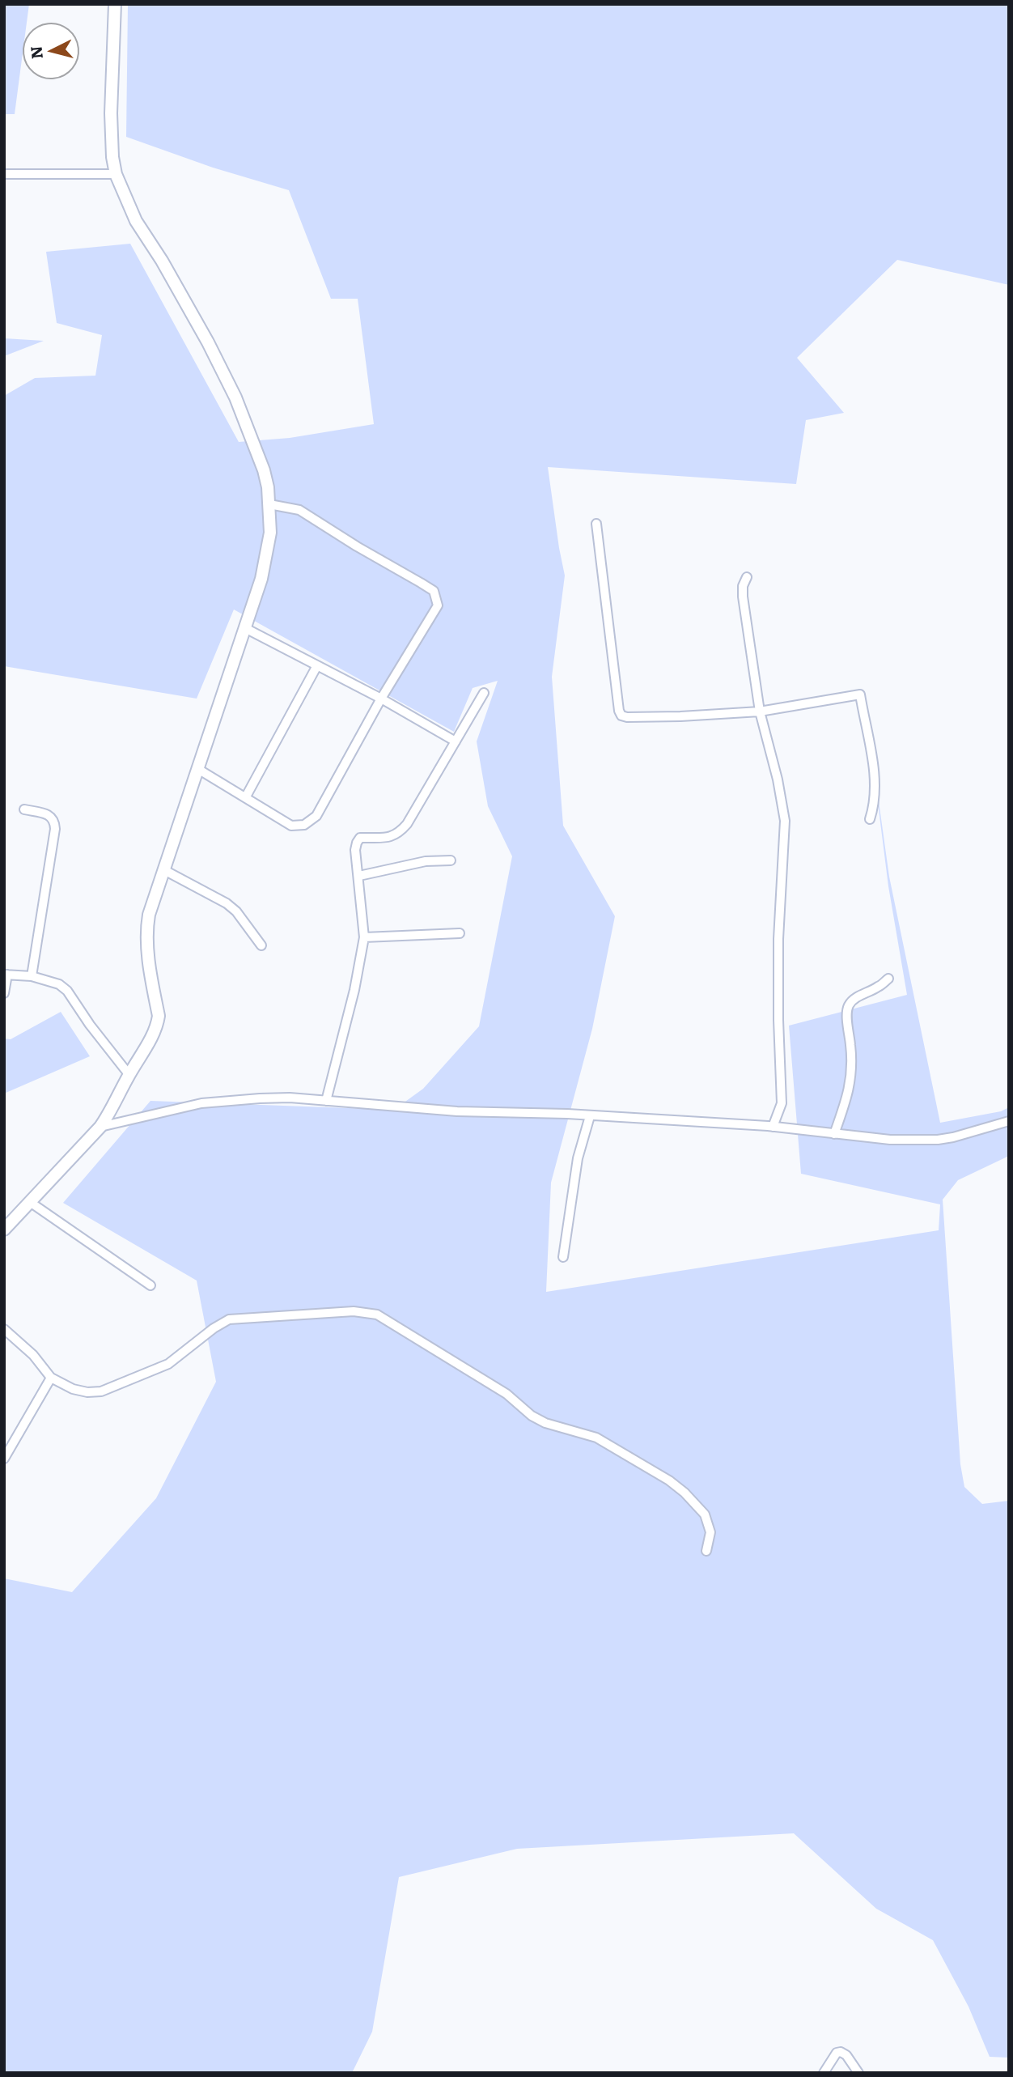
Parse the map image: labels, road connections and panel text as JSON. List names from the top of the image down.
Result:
{
  "north": "left"
}
